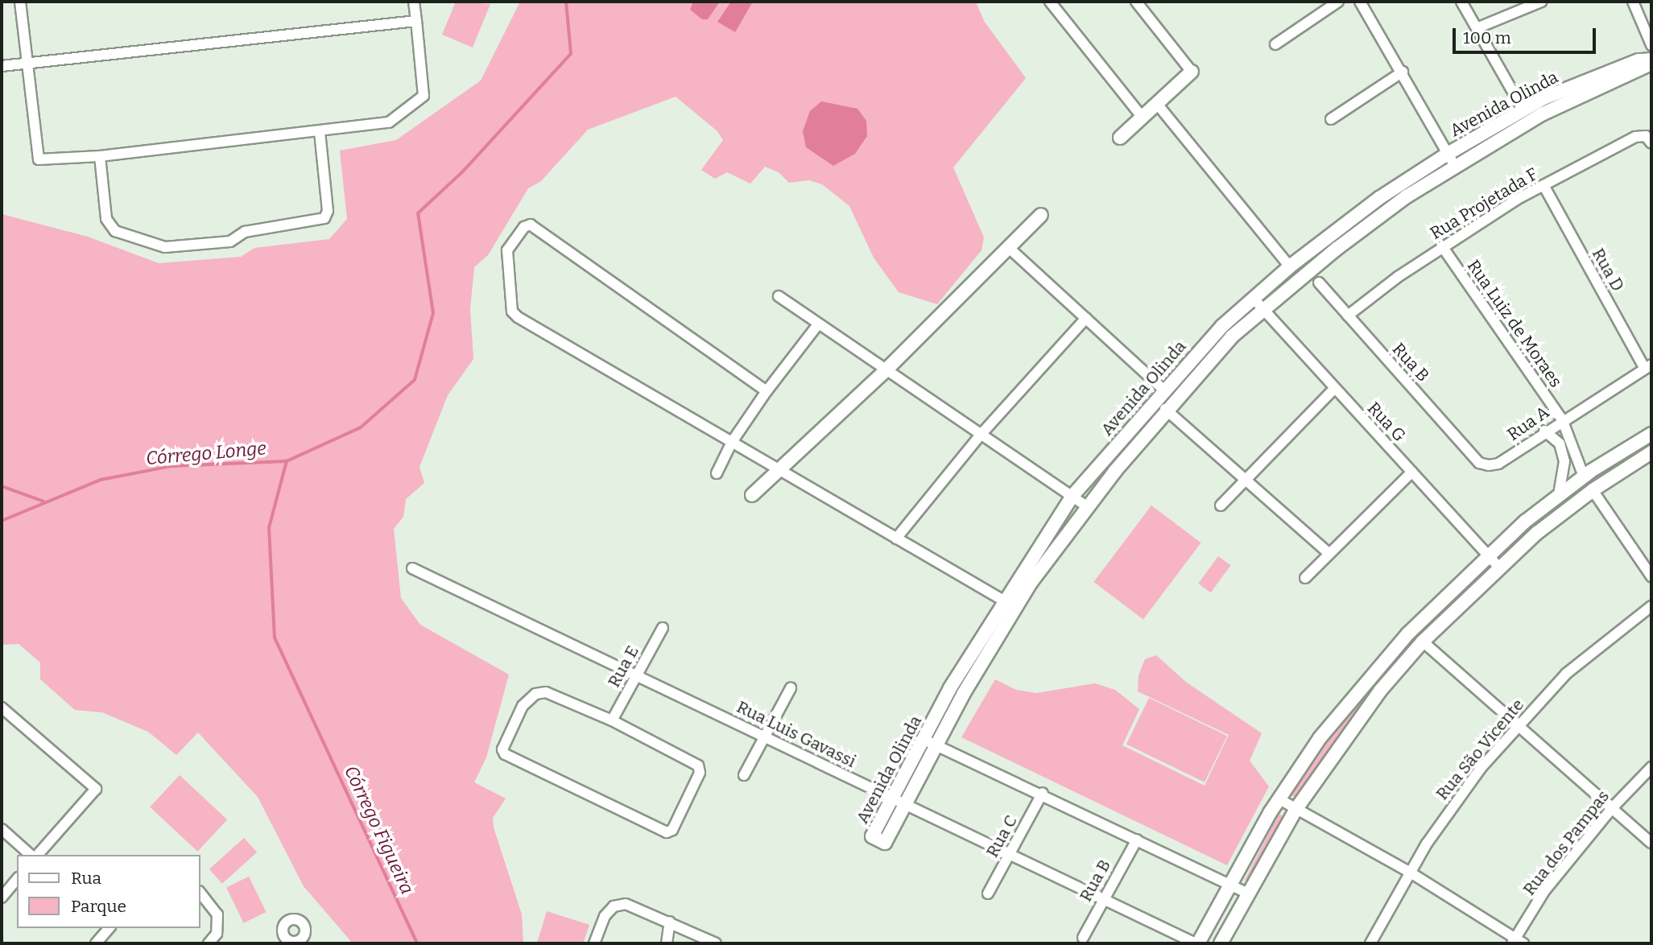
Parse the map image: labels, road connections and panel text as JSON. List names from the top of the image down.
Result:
{
  "streets": {
    "street": [
      "Avenida Olinda",
      "Rua Projetada F",
      "Rua D",
      "Rua Luiz de Moraes",
      "Rua B",
      "Rua G",
      "Rua A",
      "Rua E",
      "Rua Luis Gavassi",
      "Rua São Vicente",
      "Rua C",
      "Rua dos Pampas"
    ]
  },
  "crossings": [
    ["Avenida Olinda", "Rua G"],
    ["Avenida Olinda", "Rua Luis Gavassi"],
    ["Rua Projetada F", "Rua D"],
    ["Rua Projetada F", "Rua Luiz de Moraes"],
    ["Rua Projetada F", "Rua B"],
    ["Rua D", "Rua A"],
    ["Rua Luiz de Moraes", "Rua A"],
    ["Rua B", "Rua A"],
    ["Rua B", "Rua Luis Gavassi"],
    ["Rua E", "Rua Luis Gavassi"],
    ["Rua Luis Gavassi", "Rua C"]
  ],
  "water": ["Córrego Longe", "Córrego Figueira"],
  "legend": ["Rua", "Parque"],
  "scale_bar": "100 m"
}
